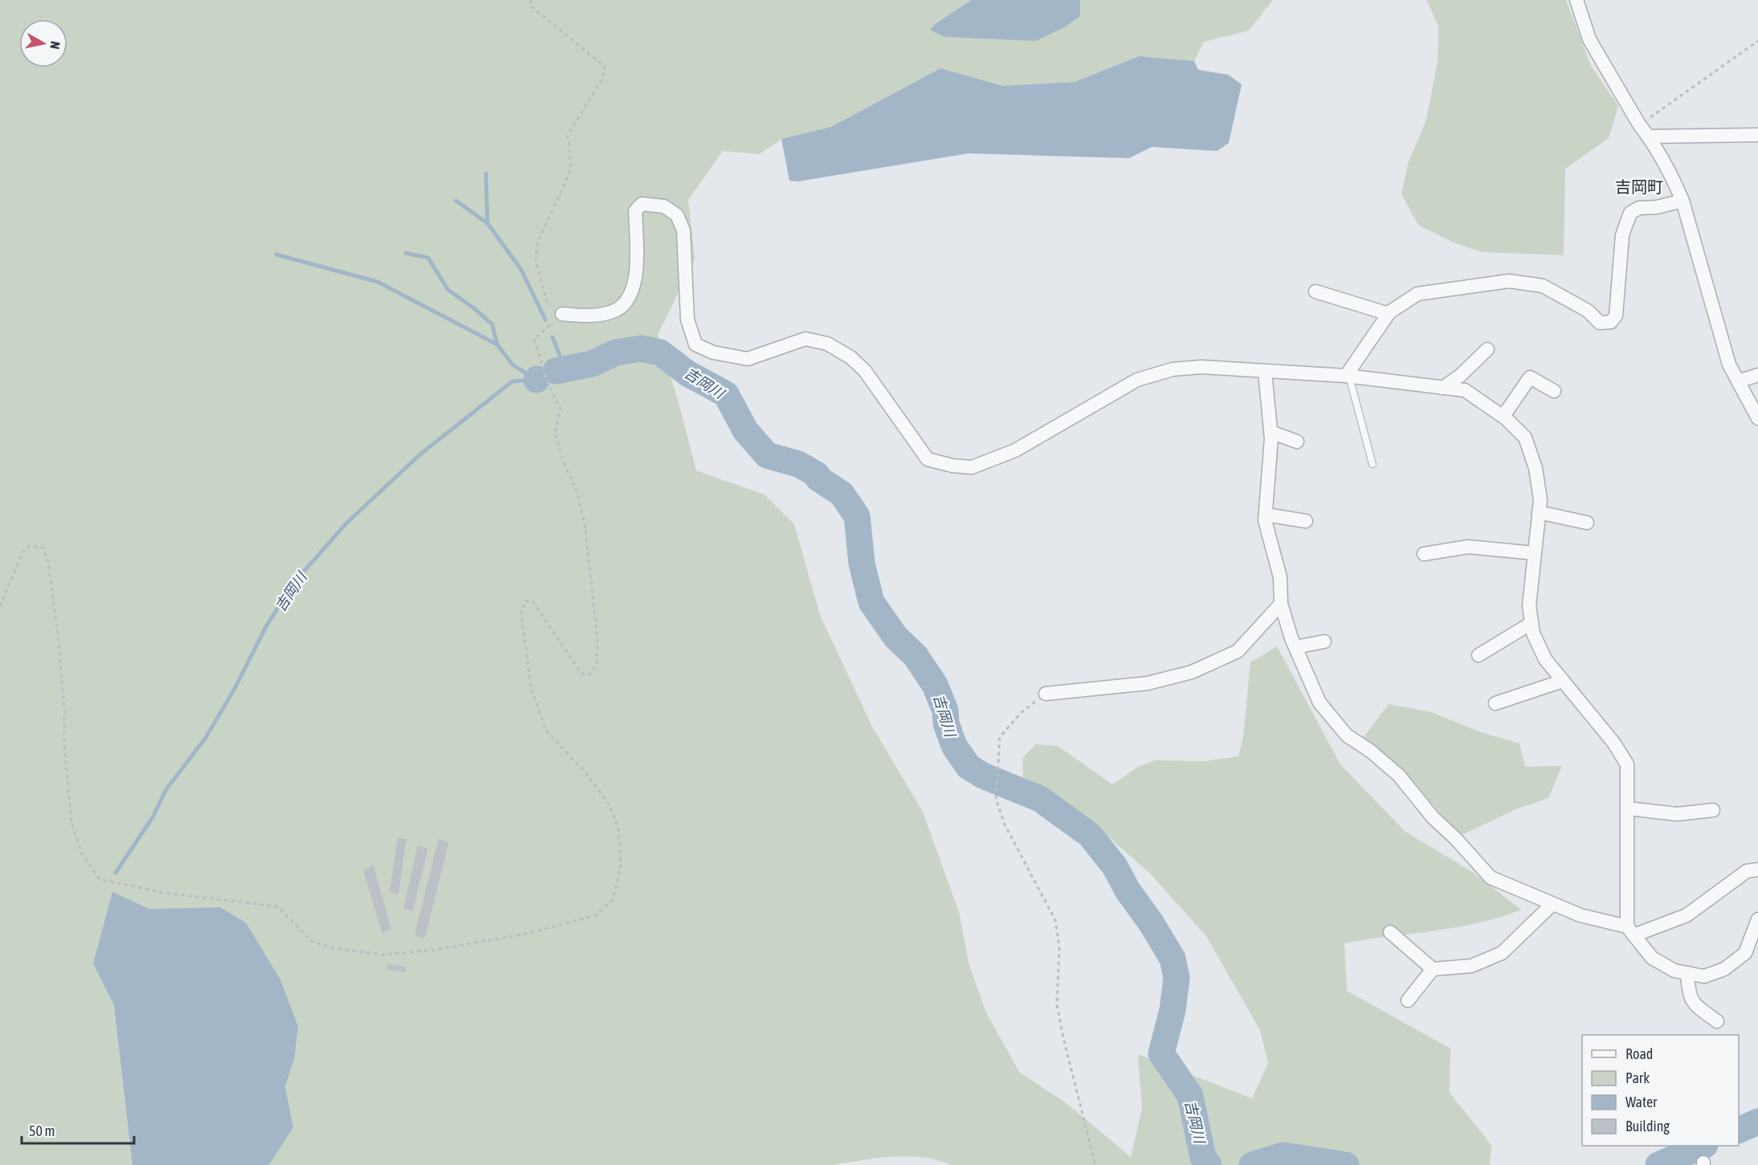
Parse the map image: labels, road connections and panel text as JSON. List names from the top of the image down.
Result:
{
  "districts": ["吉岡町"],
  "water": ["吉岡川"],
  "legend": [
    "Road",
    "Park",
    "Water",
    "Building"
  ],
  "scale_bar": "50 m",
  "north": "right"
}
